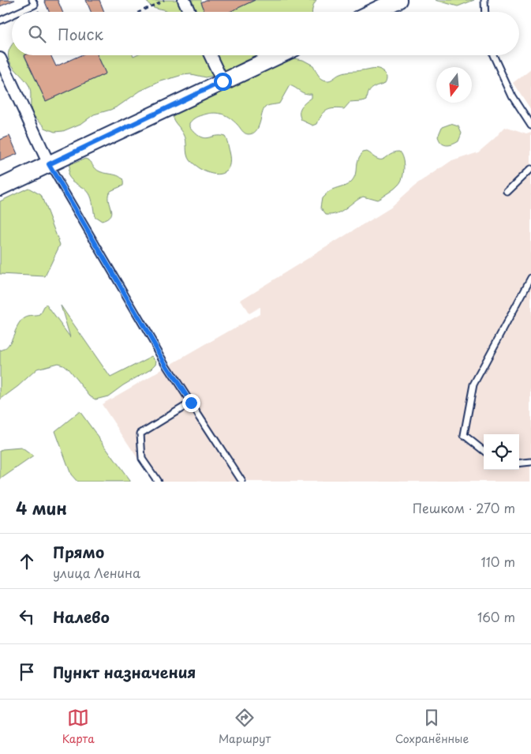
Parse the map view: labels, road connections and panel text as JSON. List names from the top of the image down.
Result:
{
  "north": "bottom",
  "page": {
    "search": "Поиск",
    "heading": ["4 мин", "Пешком · 270 m"],
    "list": [
      ["Прямо", "улица Ленина", "110 m"],
      ["Налево", "160 m"],
      "Пункт назначения"
    ],
    "nav": ["Карта", "Маршрут", "Сохранённые"]
  }
}
